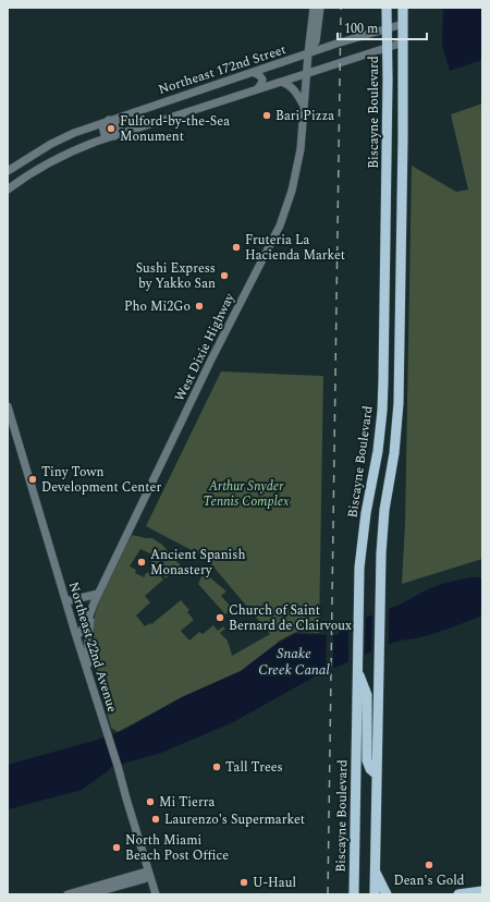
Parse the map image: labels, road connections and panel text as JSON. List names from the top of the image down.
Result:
{
  "streets": {
    "main road": ["Biscayne Boulevard"],
    "street": ["Northeast 172nd Street", "West Dixie Highway", "Northeast 22nd Avenue"]
  },
  "crossings": [
    ["Northeast 172nd Street", "Biscayne Boulevard"],
    ["Northeast 172nd Street", "West Dixie Highway"],
    ["West Dixie Highway", "Northeast 22nd Avenue"]
  ],
  "water": ["Snake Creek Canal"],
  "parks": ["Arthur Snyder Tennis Complex"],
  "places": [
    "Bari Pizza",
    "Fulford-by-the-Sea Monument",
    "Fruteria La Hacienda Market",
    "Sushi Express by Yakko San",
    "Pho Mi2Go",
    "Tiny Town Development Center",
    "Ancient Spanish Monastery",
    "Church of Saint Bernard de Clairvoux",
    "Tall Trees",
    "Mi Tierra",
    "Laurenzo's Supermarket",
    "North Miami Beach Post Office",
    "Dean's Gold",
    "U-Haul"
  ],
  "scale_bar": "100 m"
}
